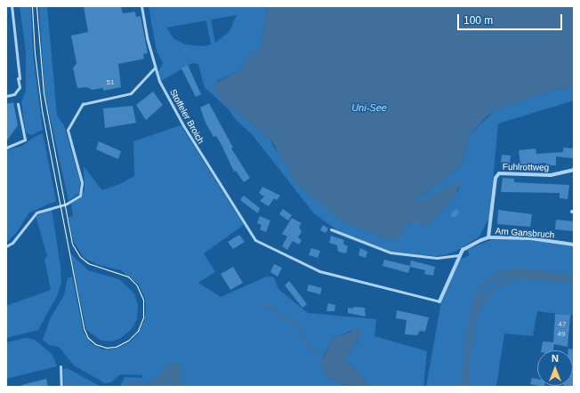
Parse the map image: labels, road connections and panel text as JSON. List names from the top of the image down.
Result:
{
  "streets": {
    "street": ["Fuhlrottweg", "Am Gansbruch"],
    "lane": ["Stoffeler Broich"]
  },
  "crossings": [
    ["Stoffeler Broich", "Am Gansbruch"],
    ["Fuhlrottweg", "Am Gansbruch"]
  ],
  "water": ["Uni-See"],
  "house_numbers": ["51", "47", "49"],
  "scale_bar": "100 m",
  "north": "top"
}
